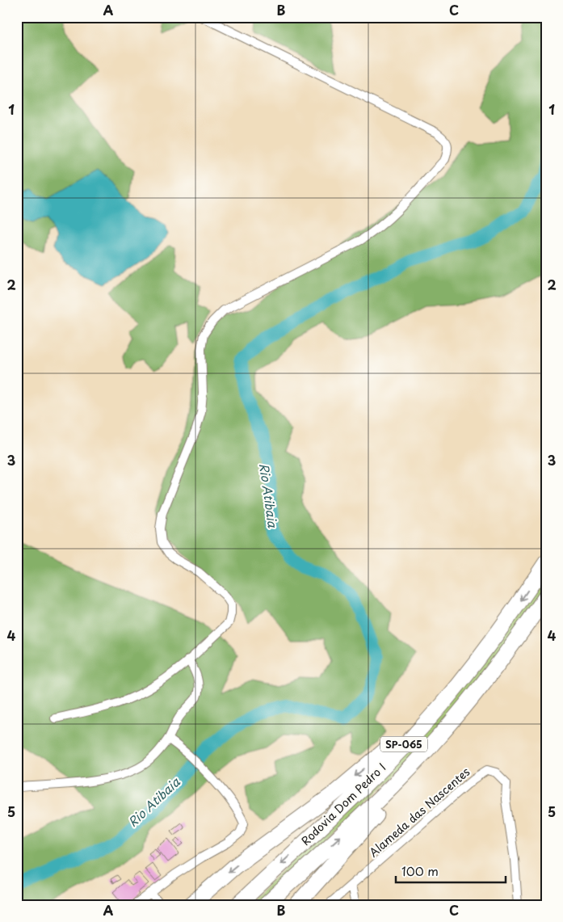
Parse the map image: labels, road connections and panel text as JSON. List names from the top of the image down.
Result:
{
  "streets": {
    "highway": ["SP-065", "Rodovia Dom Pedro I"],
    "street": ["Alameda das Nascentes"]
  },
  "water": ["Rio Atibaia"],
  "scale_bar": "100 m",
  "grid": {
    "columns": ["A", "B", "C"],
    "rows": [
      "1",
      "2",
      "3",
      "4",
      "5"
    ]
  }
}
